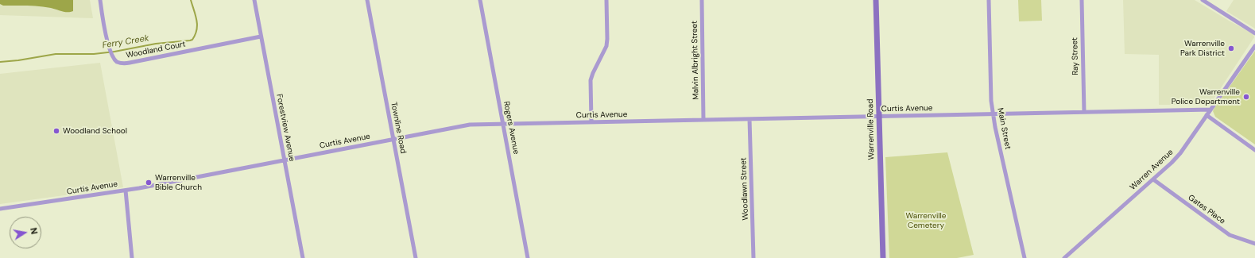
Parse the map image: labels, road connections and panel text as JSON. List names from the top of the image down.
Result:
{
  "streets": {
    "main road": ["Warrenville Road"],
    "street": [
      "Woodland Court",
      "Ray Street",
      "Malvin Albright Street",
      "Curtis Avenue",
      "Forestview Avenue",
      "Townline Road",
      "Rogers Avenue",
      "Main Street",
      "Warren Avenue",
      "Woodlawn Street",
      "Gates Place"
    ]
  },
  "crossings": [
    ["Woodland Court", "Forestview Avenue"],
    ["Ray Street", "Curtis Avenue"],
    ["Malvin Albright Street", "Curtis Avenue"],
    ["Curtis Avenue", "Forestview Avenue"],
    ["Curtis Avenue", "Townline Road"],
    ["Curtis Avenue", "Rogers Avenue"],
    ["Curtis Avenue", "Main Street"],
    ["Curtis Avenue", "Warrenville Road"],
    ["Curtis Avenue", "Warren Avenue"],
    ["Curtis Avenue", "Woodlawn Street"],
    ["Warren Avenue", "Gates Place"]
  ],
  "water": ["Ferry Creek"],
  "parks": ["Warrenville Cemetery"],
  "places": [
    "Warrenville Park District",
    "Warrenville Police Department",
    "Woodland School",
    "Warrenville Bible Church"
  ],
  "north": "right"
}
